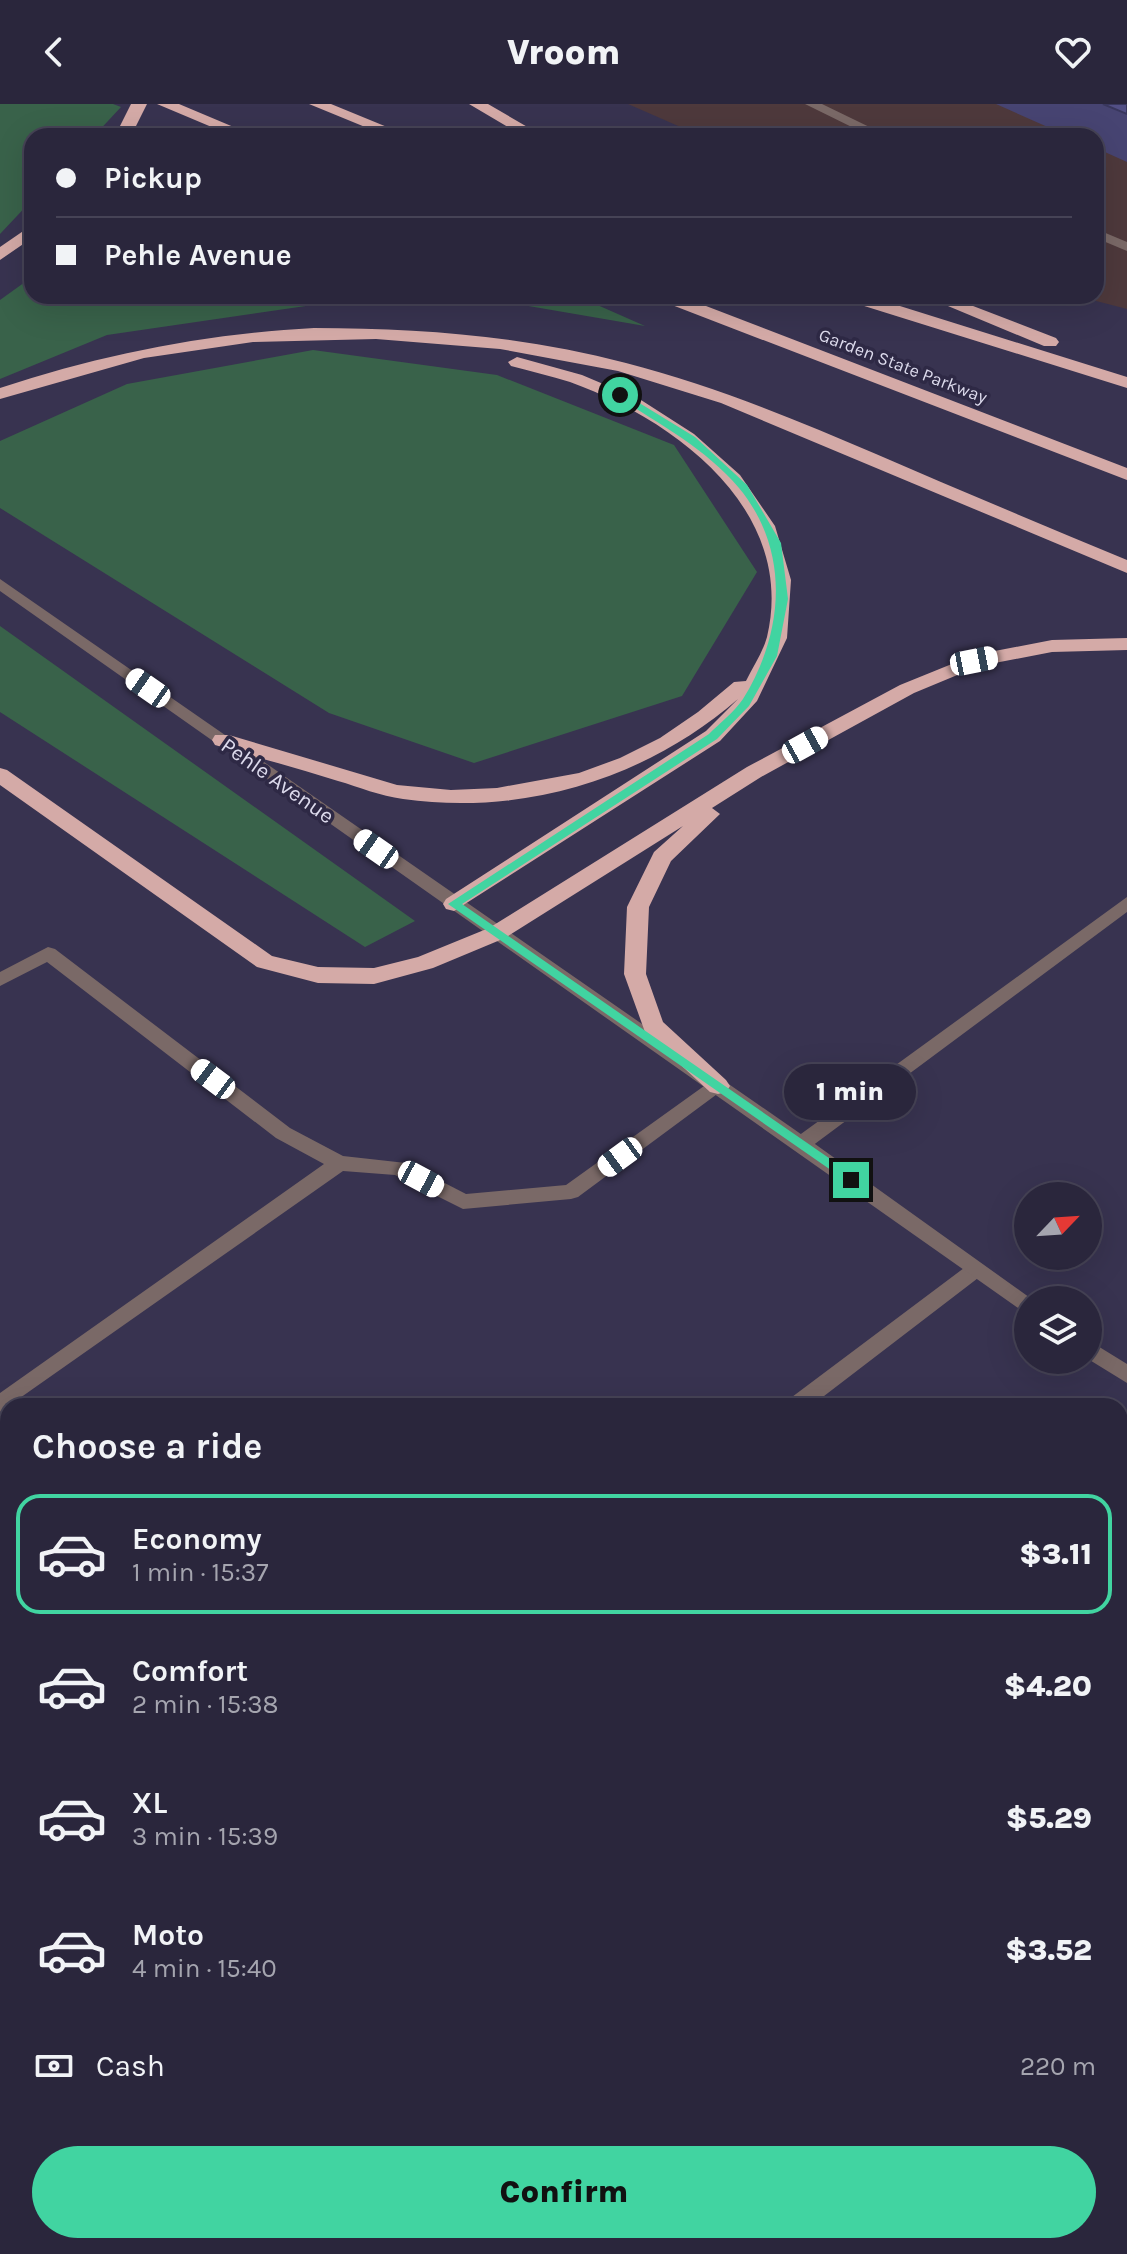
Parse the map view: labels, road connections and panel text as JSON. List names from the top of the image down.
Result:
{
  "streets": {
    "highway": ["Garden State Parkway"],
    "street": ["Pehle Avenue"]
  },
  "north": "top right",
  "page": {
    "header": "Vroom",
    "banner": ["Pickup", "Pehle Avenue"],
    "bubble": "1 min",
    "heading": "Choose a ride",
    "list": [
      {
        "name": "Economy",
        "note": "1 min · 15:37",
        "value": "$3.11"
      },
      {
        "name": "Comfort",
        "note": "2 min · 15:38",
        "value": "$4.20"
      },
      {
        "name": "XL",
        "note": "3 min · 15:39",
        "value": "$5.29"
      },
      {
        "name": "Moto",
        "note": "4 min · 15:40",
        "value": "$3.52"
      }
    ],
    "pay": ["Cash", "220 m"],
    "buttons": "Confirm"
  }
}
